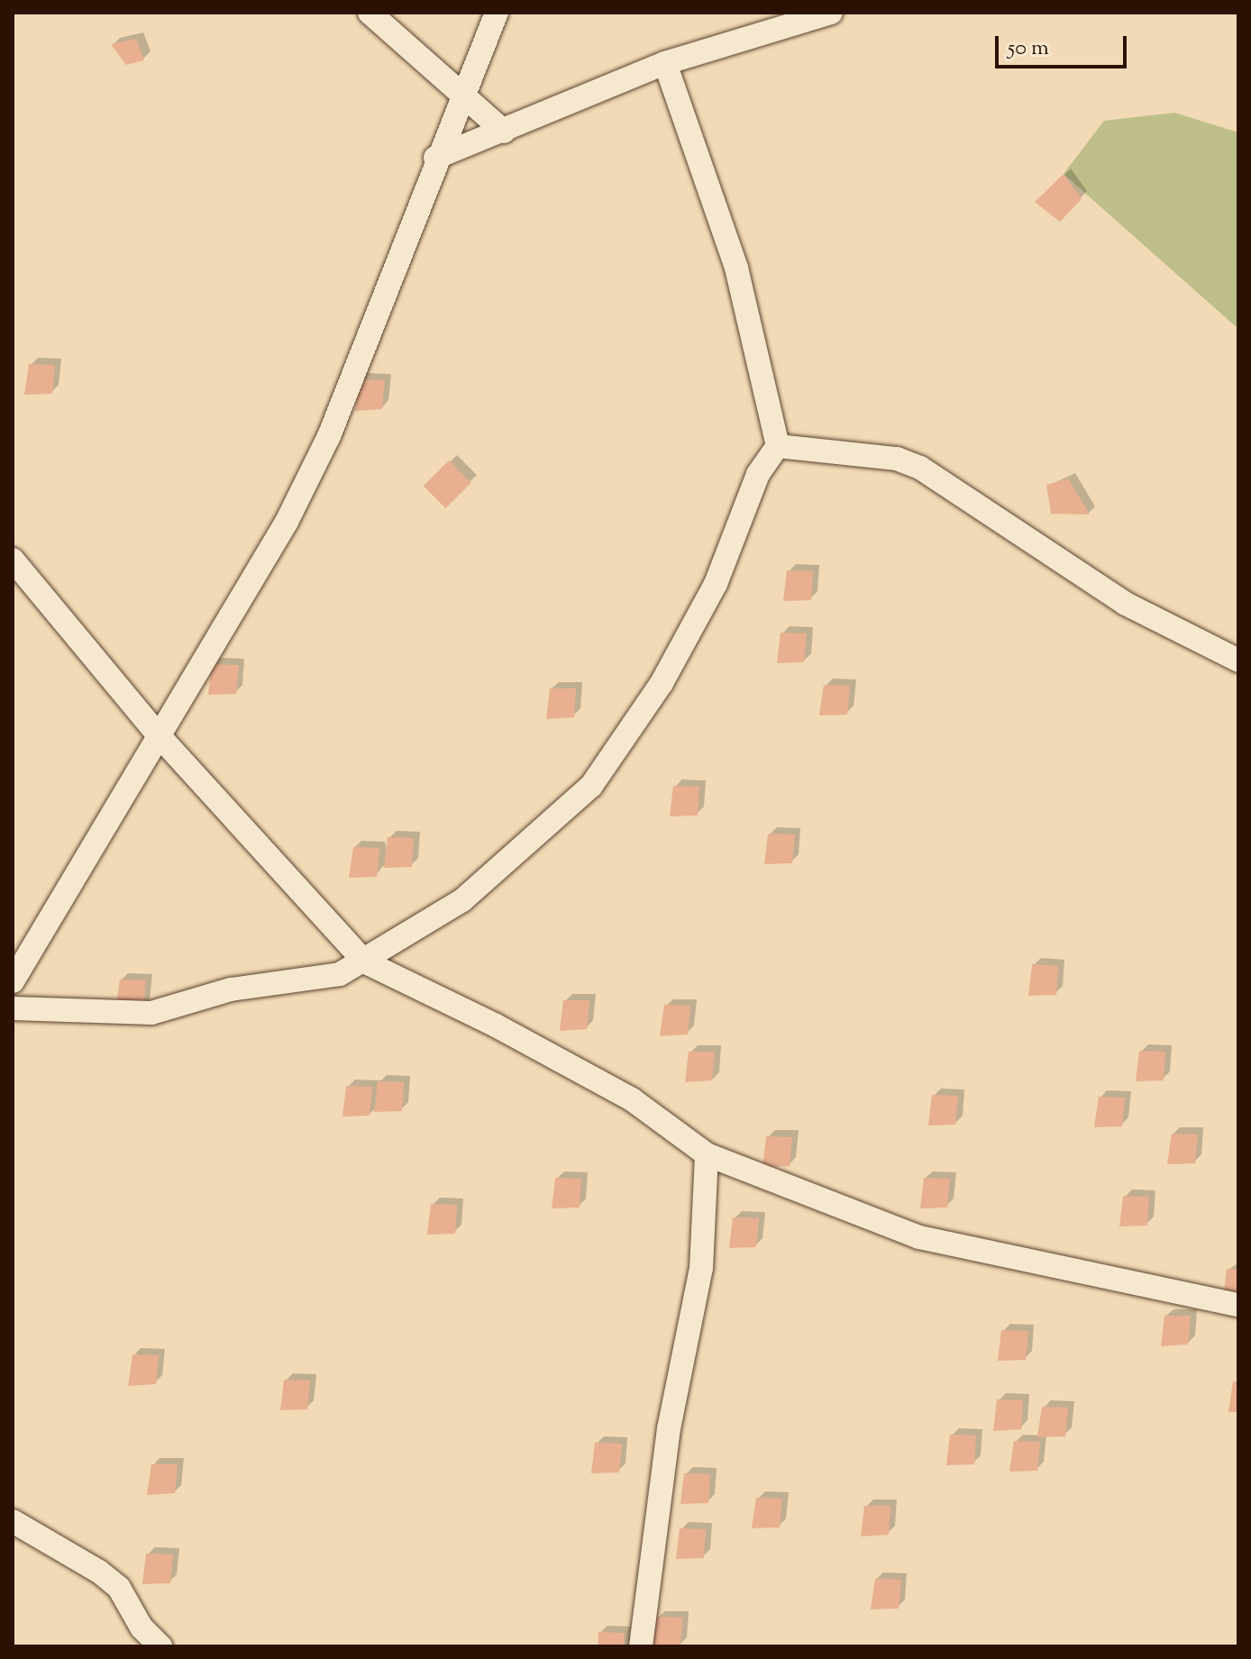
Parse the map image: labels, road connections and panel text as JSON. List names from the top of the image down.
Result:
{
  "scale_bar": "50 m"
}
